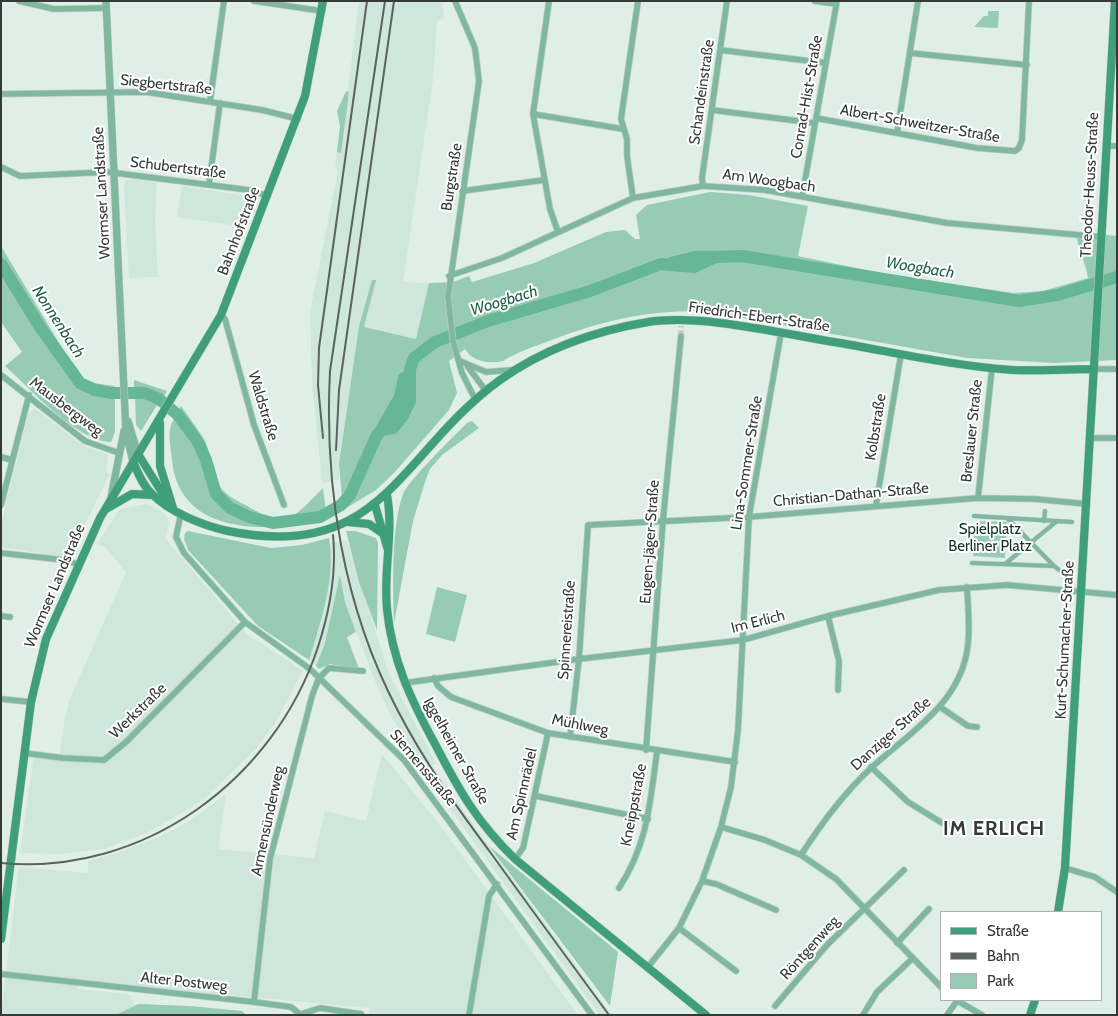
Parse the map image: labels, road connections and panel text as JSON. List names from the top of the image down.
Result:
{
  "streets": {
    "main road": [
      "Theodor-Heuss-Straße",
      "Wormser Landstraße",
      "Bahnhofstraße",
      "Friedrich-Ebert-Straße",
      "Kurt-Schumacher-Straße",
      "Iggelheimer Straße"
    ],
    "street": [
      "Siegbertstraße",
      "Schandeinstraße",
      "Conrad-Hist-Straße",
      "Albert-Schweitzer-Straße",
      "Schubertstraße",
      "Burgstraße",
      "Am Woogbach",
      "Waldstraße",
      "Mausbergweg",
      "Kolbstraße",
      "Breslauer Straße",
      "Lina-Sommer-Straße",
      "Christian-Dathan-Straße",
      "Eugen-Jäger-Straße",
      "Im Erlich",
      "Spinnereistraße",
      "Werkstraße",
      "Mühlweg",
      "Danziger Straße",
      "Siemensstraße",
      "Am Spinnrädel",
      "Kneippstraße",
      "Armensünderweg",
      "Röntgenweg",
      "Alter Postweg"
    ]
  },
  "crossings": [
    ["Siegbertstraße", "Wormser Landstraße"],
    ["Siegbertstraße", "Bahnhofstraße"],
    ["Schandeinstraße", "Albert-Schweitzer-Straße"],
    ["Schandeinstraße", "Am Woogbach"],
    ["Conrad-Hist-Straße", "Albert-Schweitzer-Straße"],
    ["Conrad-Hist-Straße", "Am Woogbach"],
    ["Schubertstraße", "Wormser Landstraße"],
    ["Schubertstraße", "Bahnhofstraße"],
    ["Burgstraße", "Am Woogbach"],
    ["Burgstraße", "Friedrich-Ebert-Straße"],
    ["Am Woogbach", "Theodor-Heuss-Straße"],
    ["Theodor-Heuss-Straße", "Friedrich-Ebert-Straße"],
    ["Theodor-Heuss-Straße", "Kurt-Schumacher-Straße"],
    ["Wormser Landstraße", "Bahnhofstraße"],
    ["Wormser Landstraße", "Friedrich-Ebert-Straße"],
    ["Wormser Landstraße", "Werkstraße"],
    ["Bahnhofstraße", "Friedrich-Ebert-Straße"],
    ["Bahnhofstraße", "Waldstraße"],
    ["Friedrich-Ebert-Straße", "Kolbstraße"],
    ["Friedrich-Ebert-Straße", "Breslauer Straße"],
    ["Friedrich-Ebert-Straße", "Lina-Sommer-Straße"],
    ["Friedrich-Ebert-Straße", "Kurt-Schumacher-Straße"],
    ["Friedrich-Ebert-Straße", "Iggelheimer Straße"],
    ["Friedrich-Ebert-Straße", "Siemensstraße"],
    ["Kolbstraße", "Christian-Dathan-Straße"],
    ["Breslauer Straße", "Christian-Dathan-Straße"],
    ["Lina-Sommer-Straße", "Christian-Dathan-Straße"],
    ["Lina-Sommer-Straße", "Im Erlich"],
    ["Lina-Sommer-Straße", "Mühlweg"],
    ["Lina-Sommer-Straße", "Iggelheimer Straße"],
    ["Christian-Dathan-Straße", "Eugen-Jäger-Straße"],
    ["Christian-Dathan-Straße", "Spinnereistraße"],
    ["Christian-Dathan-Straße", "Kurt-Schumacher-Straße"],
    ["Eugen-Jäger-Straße", "Im Erlich"],
    ["Eugen-Jäger-Straße", "Mühlweg"],
    ["Im Erlich", "Spinnereistraße"],
    ["Im Erlich", "Kurt-Schumacher-Straße"],
    ["Im Erlich", "Mühlweg"],
    ["Im Erlich", "Danziger Straße"],
    ["Im Erlich", "Iggelheimer Straße"],
    ["Spinnereistraße", "Mühlweg"],
    ["Werkstraße", "Siemensstraße"],
    ["Mühlweg", "Am Spinnrädel"],
    ["Mühlweg", "Kneippstraße"],
    ["Iggelheimer Straße", "Am Spinnrädel"],
    ["Siemensstraße", "Armensünderweg"],
    ["Armensünderweg", "Alter Postweg"]
  ],
  "districts": ["IM ERLICH"],
  "water": ["Woogbach", "Nonnenbach"],
  "parks": ["Spielplatz Berliner Platz"],
  "legend": ["Straße", "Bahn", "Park"]
}
